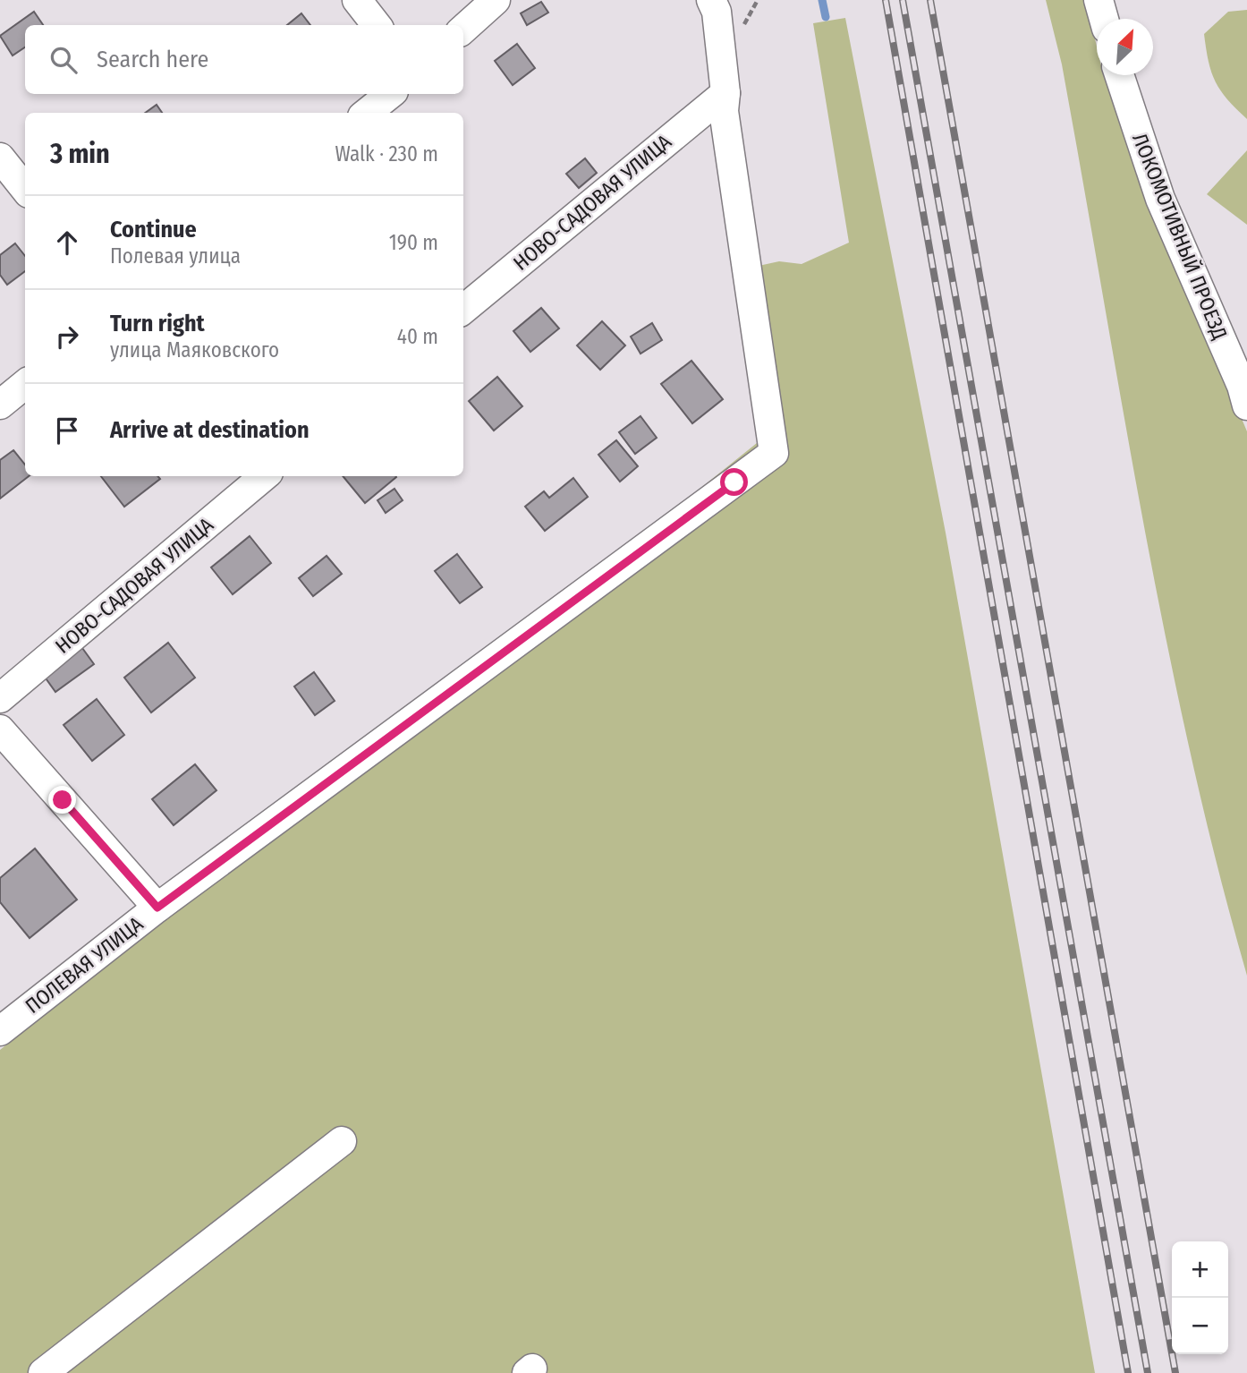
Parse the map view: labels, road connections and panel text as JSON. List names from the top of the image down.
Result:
{
  "streets": {
    "street": ["НОВО-САДОВАЯ УЛИЦА", "ЛОКОМОТИВНЫЙ ПРОЕЗД", "ПОЛЕВАЯ УЛИЦА"]
  },
  "crossings": [
    ["НОВО-САДОВАЯ УЛИЦА", "ПОЛЕВАЯ УЛИЦА"]
  ],
  "north": "top right",
  "page": {
    "search": "Search here",
    "heading": ["3 min", "Walk · 230 m"],
    "list": [
      ["Continue", "Полевая улица", "190 m"],
      ["Turn right", "улица Маяковского", "40 m"],
      "Arrive at destination"
    ],
    "map_buttons": ["+", "−"]
  }
}
